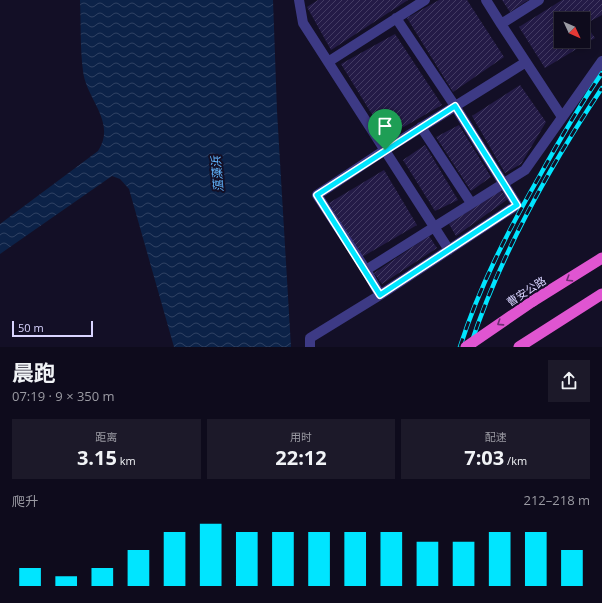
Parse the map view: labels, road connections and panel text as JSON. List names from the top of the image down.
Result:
{
  "streets": {
    "highway": ["曹安公路"]
  },
  "water": ["蕰藻浜"],
  "scale_bar": "50 m",
  "north": "bottom right",
  "page": {
    "scale": "50 m",
    "heading": ["晨跑", "07:19 · 9 × 350 m"],
    "stats": [
      ["距离", "3.15 km"],
      ["用时", "22:12"],
      ["配速", "7:03 /km"]
    ],
    "chart": ["爬升", "212–218 m"]
  }
}
